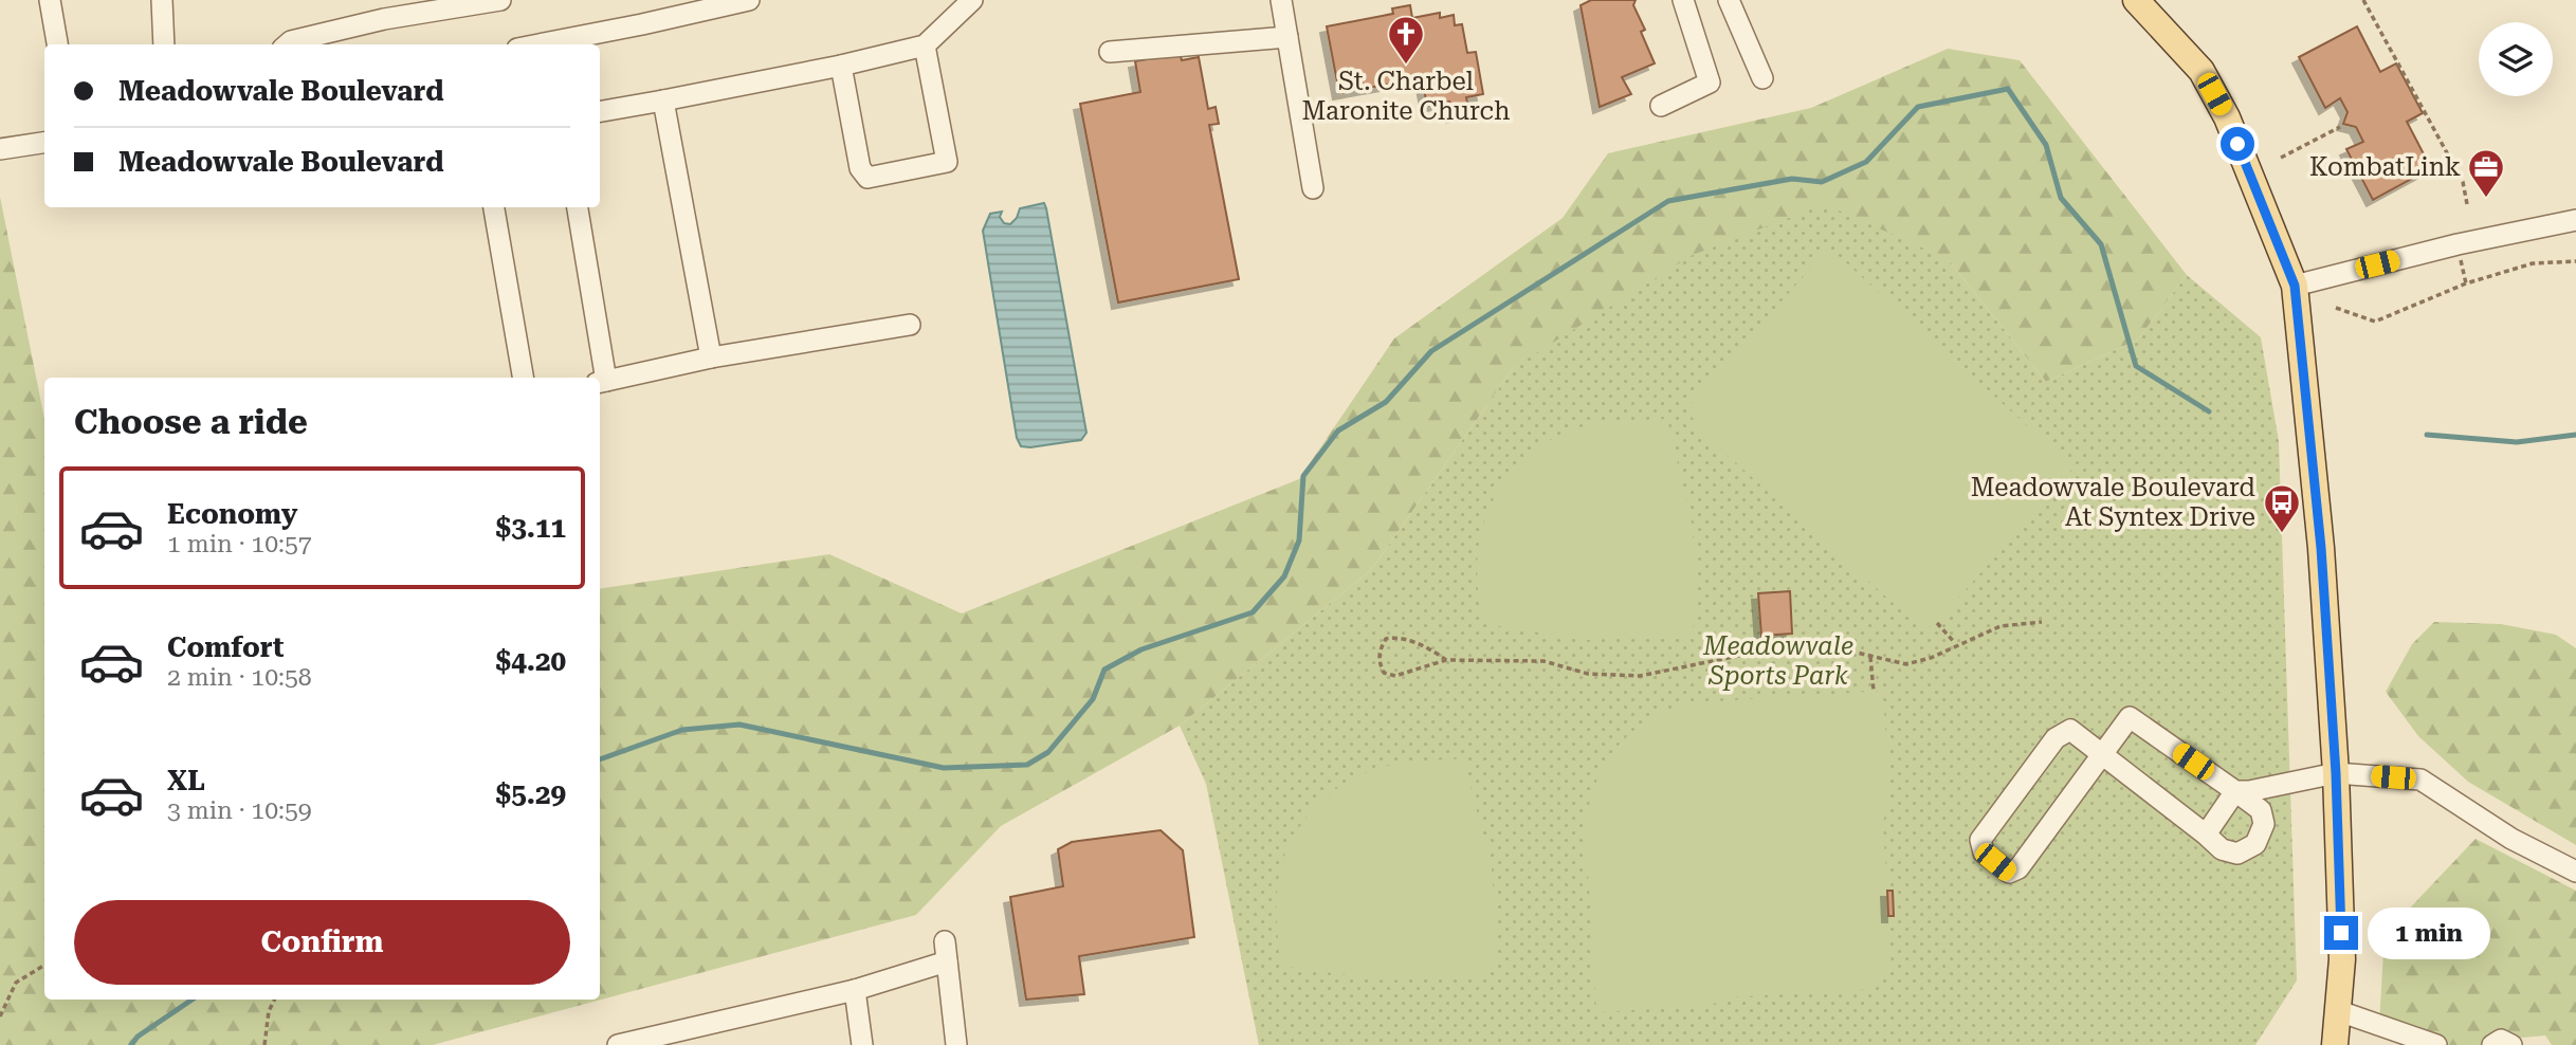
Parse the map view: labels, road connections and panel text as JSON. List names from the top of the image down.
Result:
{
  "parks": ["Meadowvale Sports Park"],
  "places": {
    "church": ["St. Charbel Maronite Church"],
    "office": ["KombatLink"],
    "bus stop": ["Meadowvale Boulevard At Syntex Drive"]
  },
  "page": {
    "banner": ["Meadowvale Boulevard", "Meadowvale Boulevard"],
    "heading": "Choose a ride",
    "list": [
      {
        "name": "Economy",
        "note": "1 min · 10:57",
        "value": "$3.11"
      },
      {
        "name": "Comfort",
        "note": "2 min · 10:58",
        "value": "$4.20"
      },
      {
        "name": "XL",
        "note": "3 min · 10:59",
        "value": "$5.29"
      }
    ],
    "buttons": "Confirm",
    "bubble": "1 min"
  }
}
